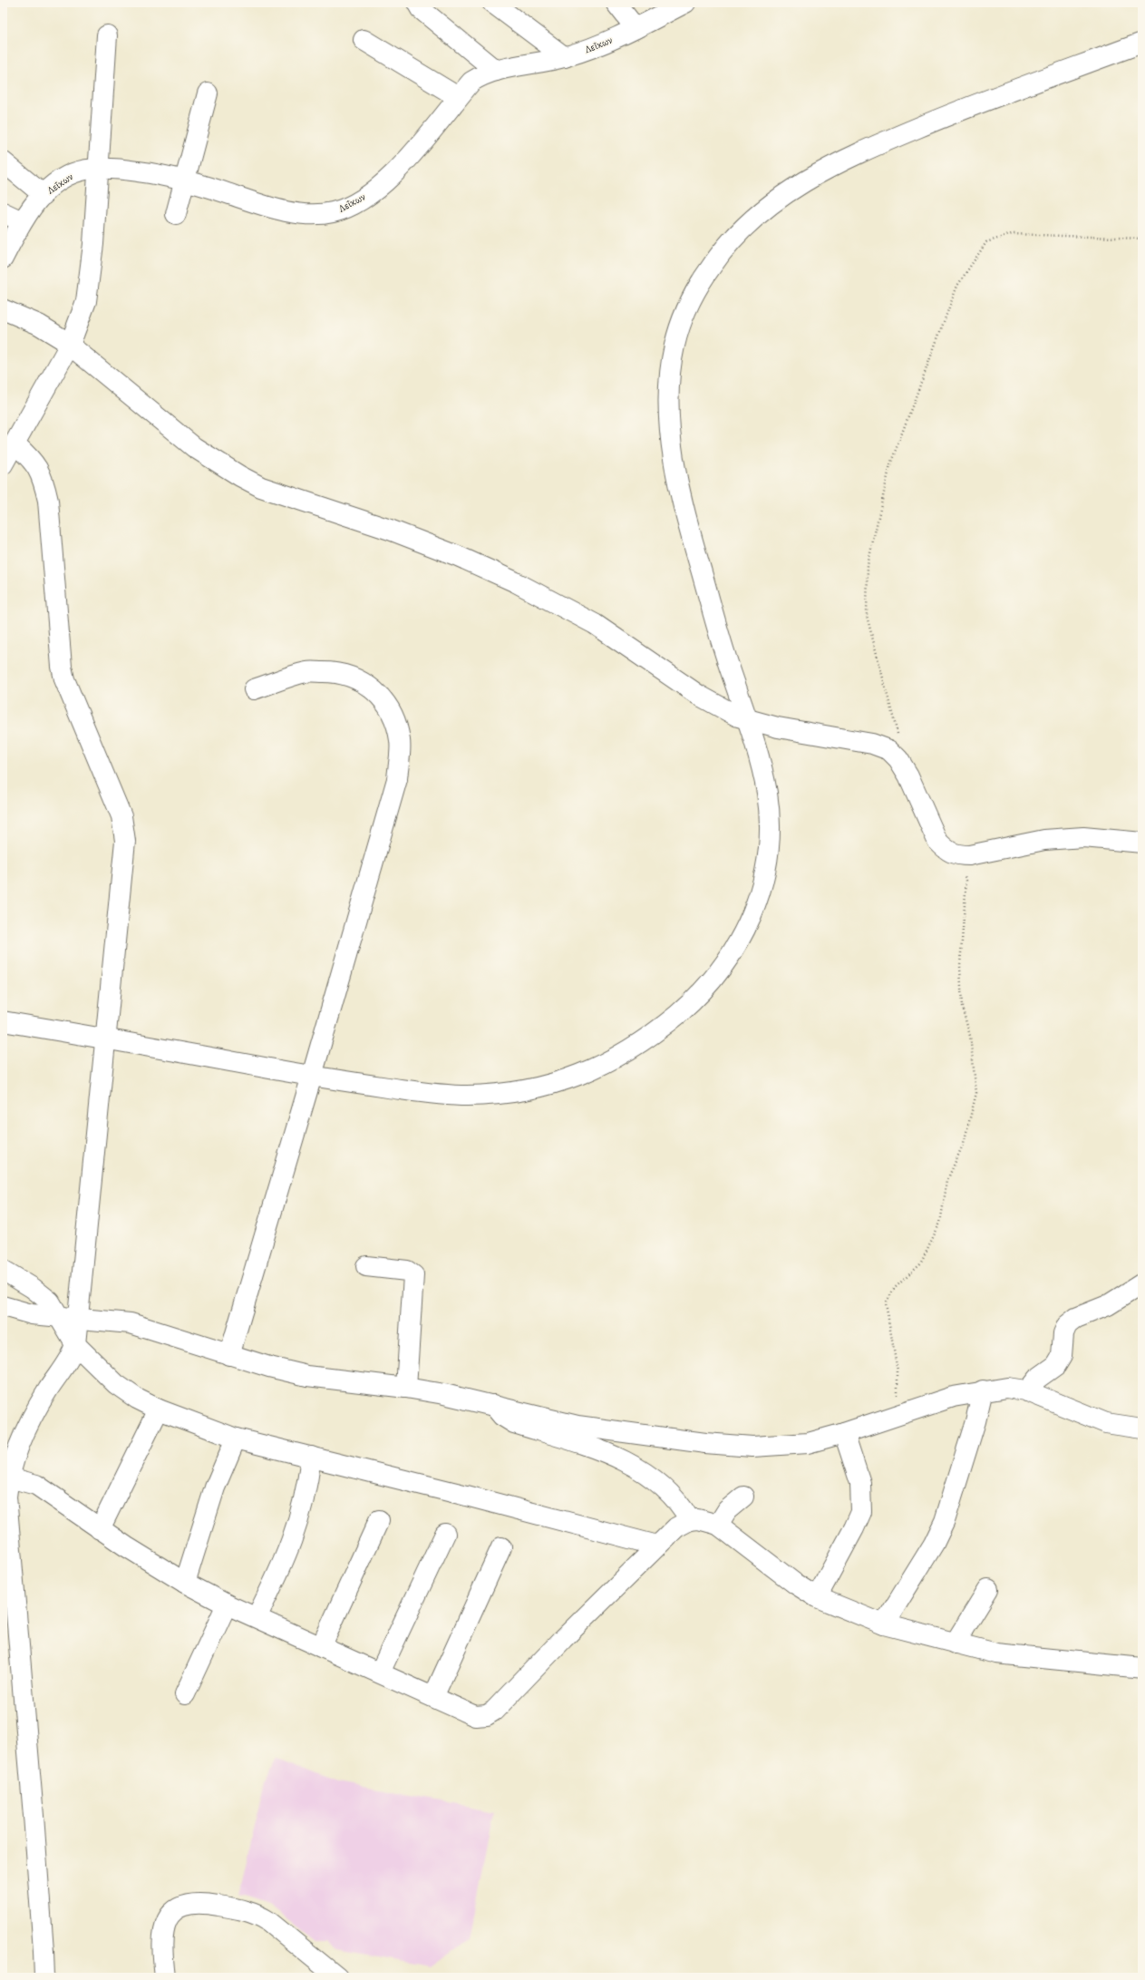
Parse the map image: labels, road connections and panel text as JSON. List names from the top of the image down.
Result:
{
  "streets": {
    "street": ["Λεΐκων"]
  }
}
